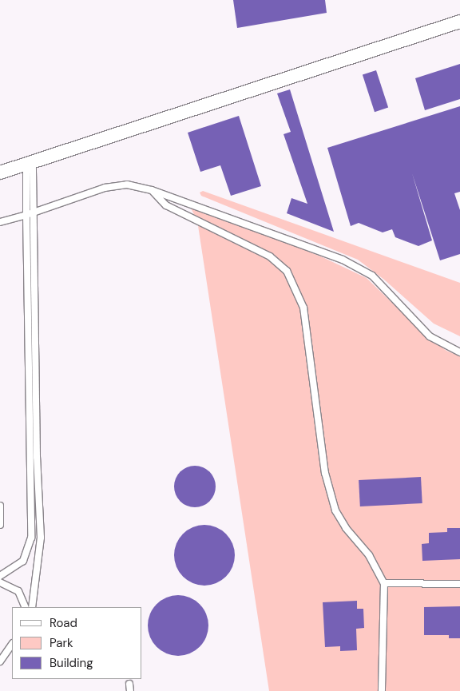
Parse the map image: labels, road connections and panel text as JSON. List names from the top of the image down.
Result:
{
  "legend": ["Road", "Park", "Building"]
}
